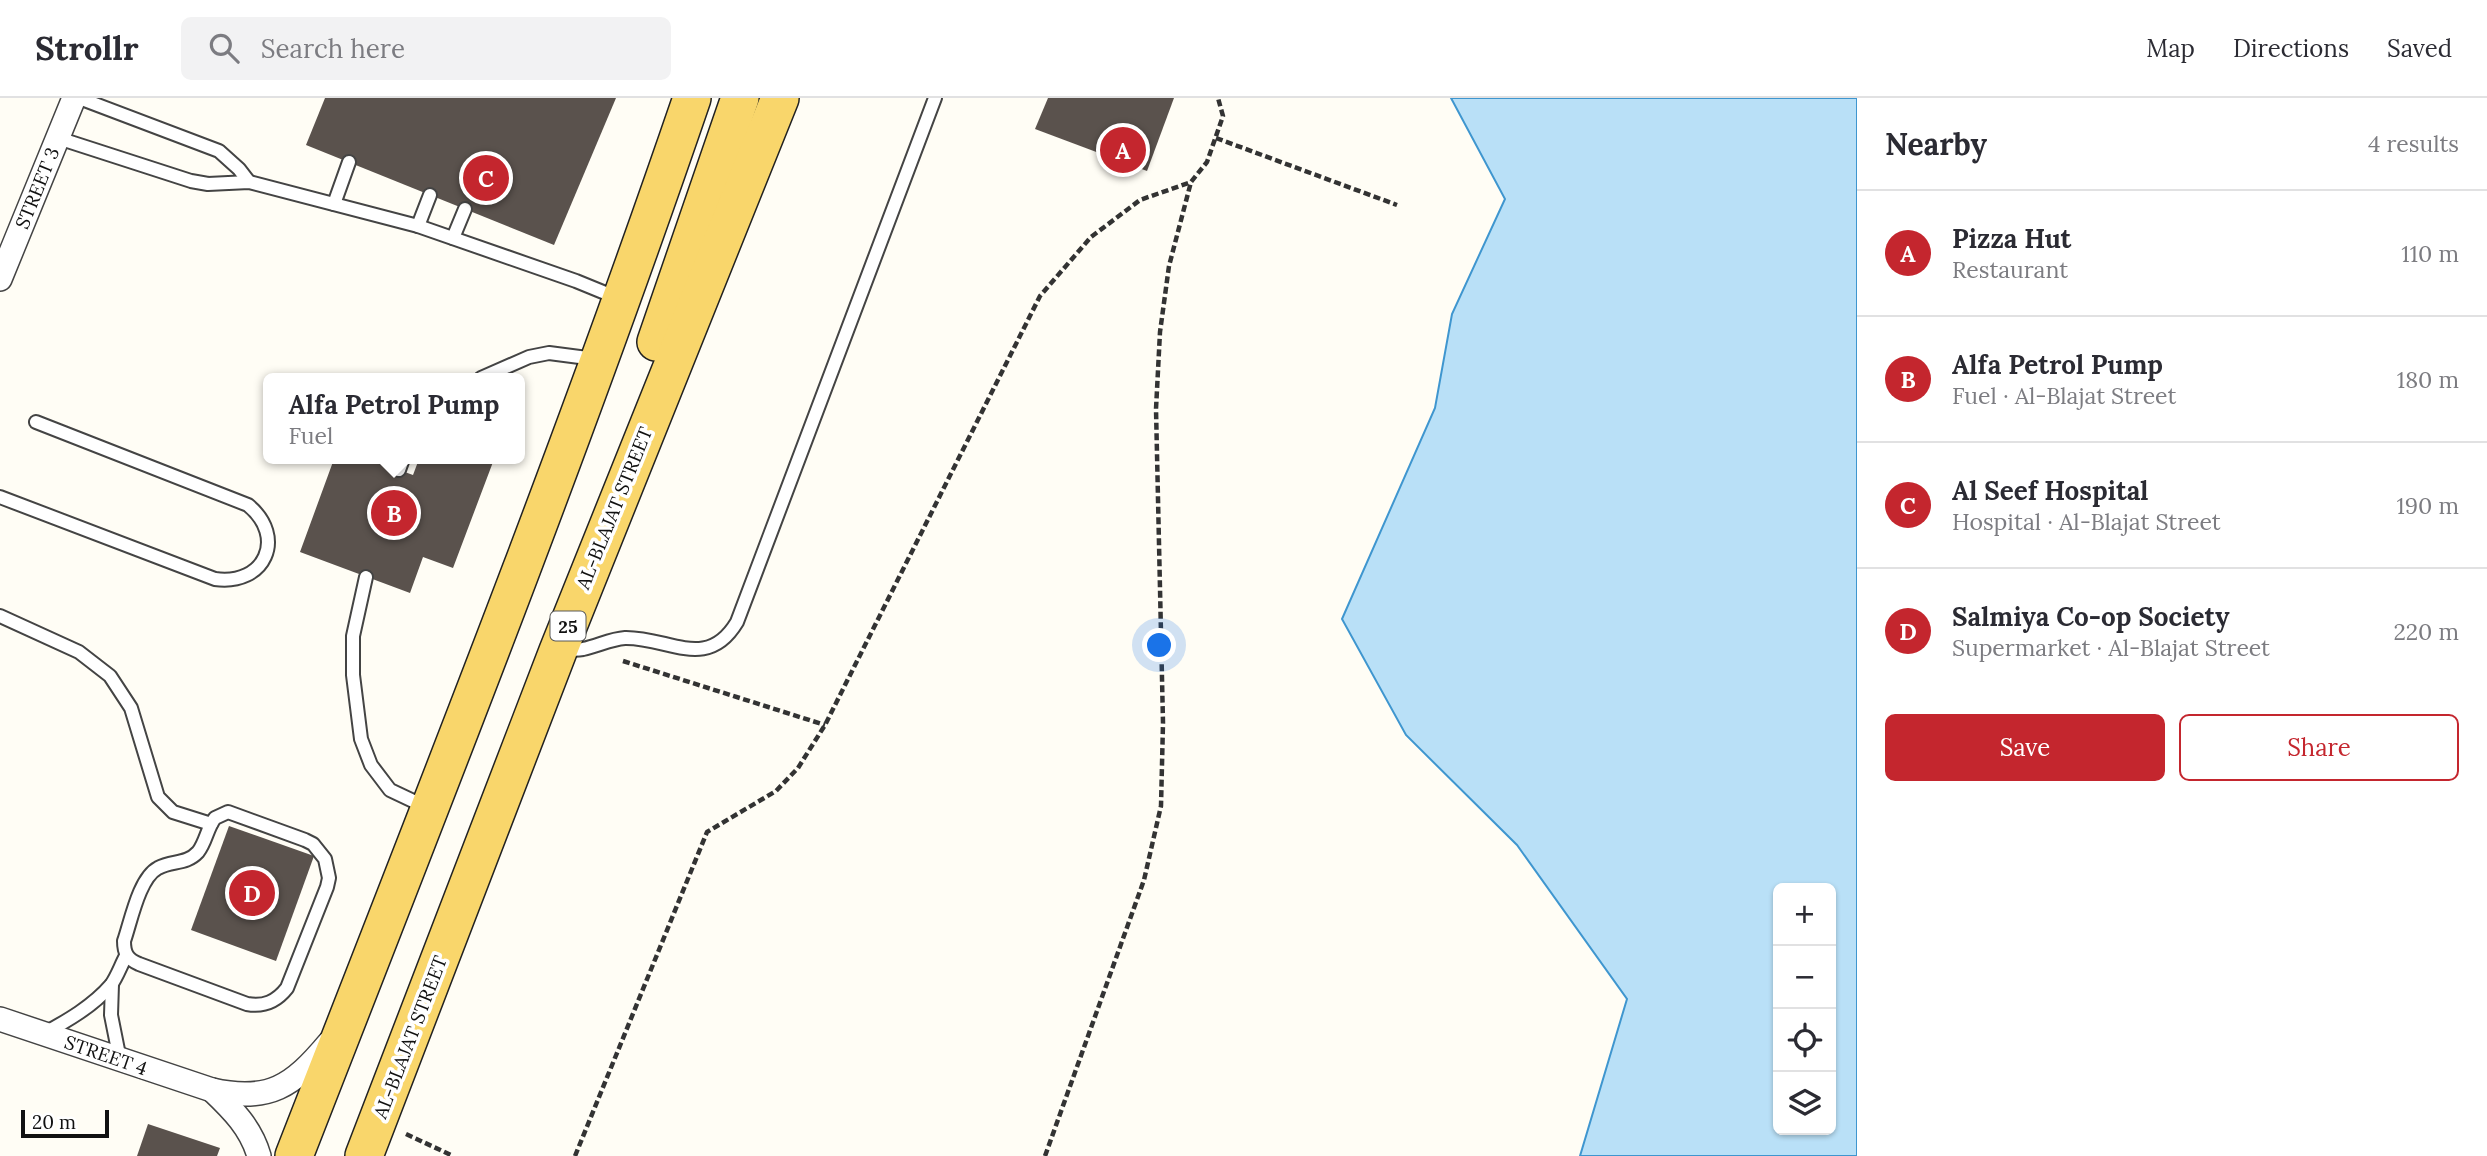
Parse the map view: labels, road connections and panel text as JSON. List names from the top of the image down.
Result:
{
  "streets": {
    "main road": ["AL-BLAJAT STREET", "25"],
    "street": ["STREET 3", "STREET 4"]
  },
  "scale_bar": "20 m",
  "page": {
    "header": "Strollr",
    "search": "Search here",
    "nav": ["Map", "Directions", "Saved"],
    "heading": ["Nearby", "4 results"],
    "pins": [
      "A",
      "C",
      "B",
      "D"
    ],
    "list": [
      {
        "mark": "A",
        "name": "Pizza Hut",
        "note": "Restaurant",
        "value": "110 m"
      },
      {
        "mark": "B",
        "name": "Alfa Petrol Pump",
        "note": "Fuel · Al-Blajat Street",
        "value": "180 m"
      },
      {
        "mark": "C",
        "name": "Al Seef Hospital",
        "note": "Hospital · Al-Blajat Street",
        "value": "190 m"
      },
      {
        "mark": "D",
        "name": "Salmiya Co-op Society",
        "note": "Supermarket · Al-Blajat Street",
        "value": "220 m"
      }
    ],
    "popup": ["Alfa Petrol Pump", "Fuel"],
    "buttons": ["Save", "Share"],
    "map_buttons": ["+", "−"],
    "scale": "20 m"
  }
}
